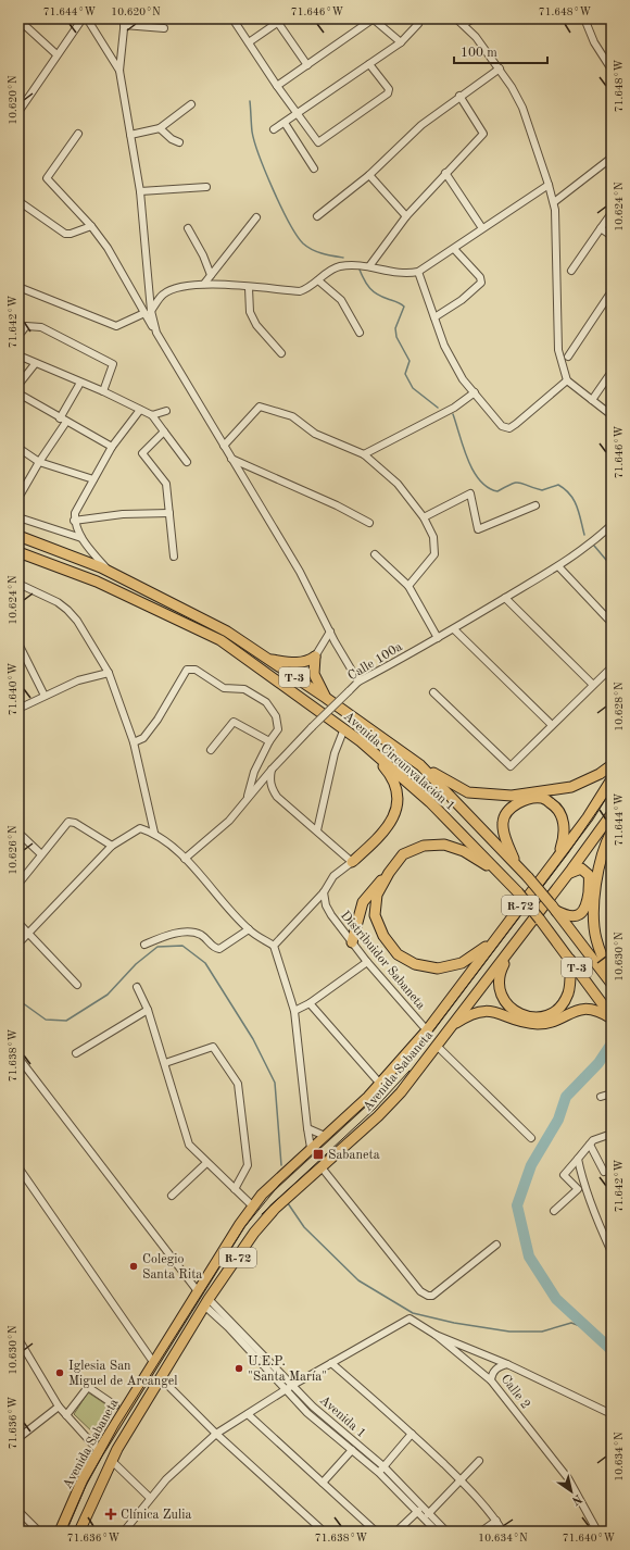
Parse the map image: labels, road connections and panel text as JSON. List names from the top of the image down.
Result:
{
  "streets": {
    "main road": [
      "T-3",
      "Avenida Circunvalación 1",
      "R-72",
      "Avenida Sabaneta"
    ],
    "street": [
      "Calle 100a",
      "Distribuidor Sabaneta",
      "Calle 2",
      "Avenida 1"
    ]
  },
  "crossings": [
    ["R-72", "Distribuidor Sabaneta"],
    ["R-72", "Avenida Sabaneta"],
    ["Distribuidor Sabaneta", "Avenida Sabaneta"]
  ],
  "places": {
    "transit": ["Sabaneta"],
    "other": ["Colegio Santa Rita", "U.E.P. \"Santa María\"", "Iglesia San Miguel de Arcangel"],
    "health": ["Clínica Zulia"]
  },
  "scale_bar": "100 m",
  "north": "bottom right",
  "coordinates": [
    "71.644°W",
    "10.620°N",
    "71.646°W",
    "71.648°W",
    "10.624°N",
    "71.642°W",
    "71.640°W",
    "10.628°N",
    "10.626°N",
    "10.630°N",
    "71.638°W",
    "71.636°W",
    "10.634°N"
  ]
}
